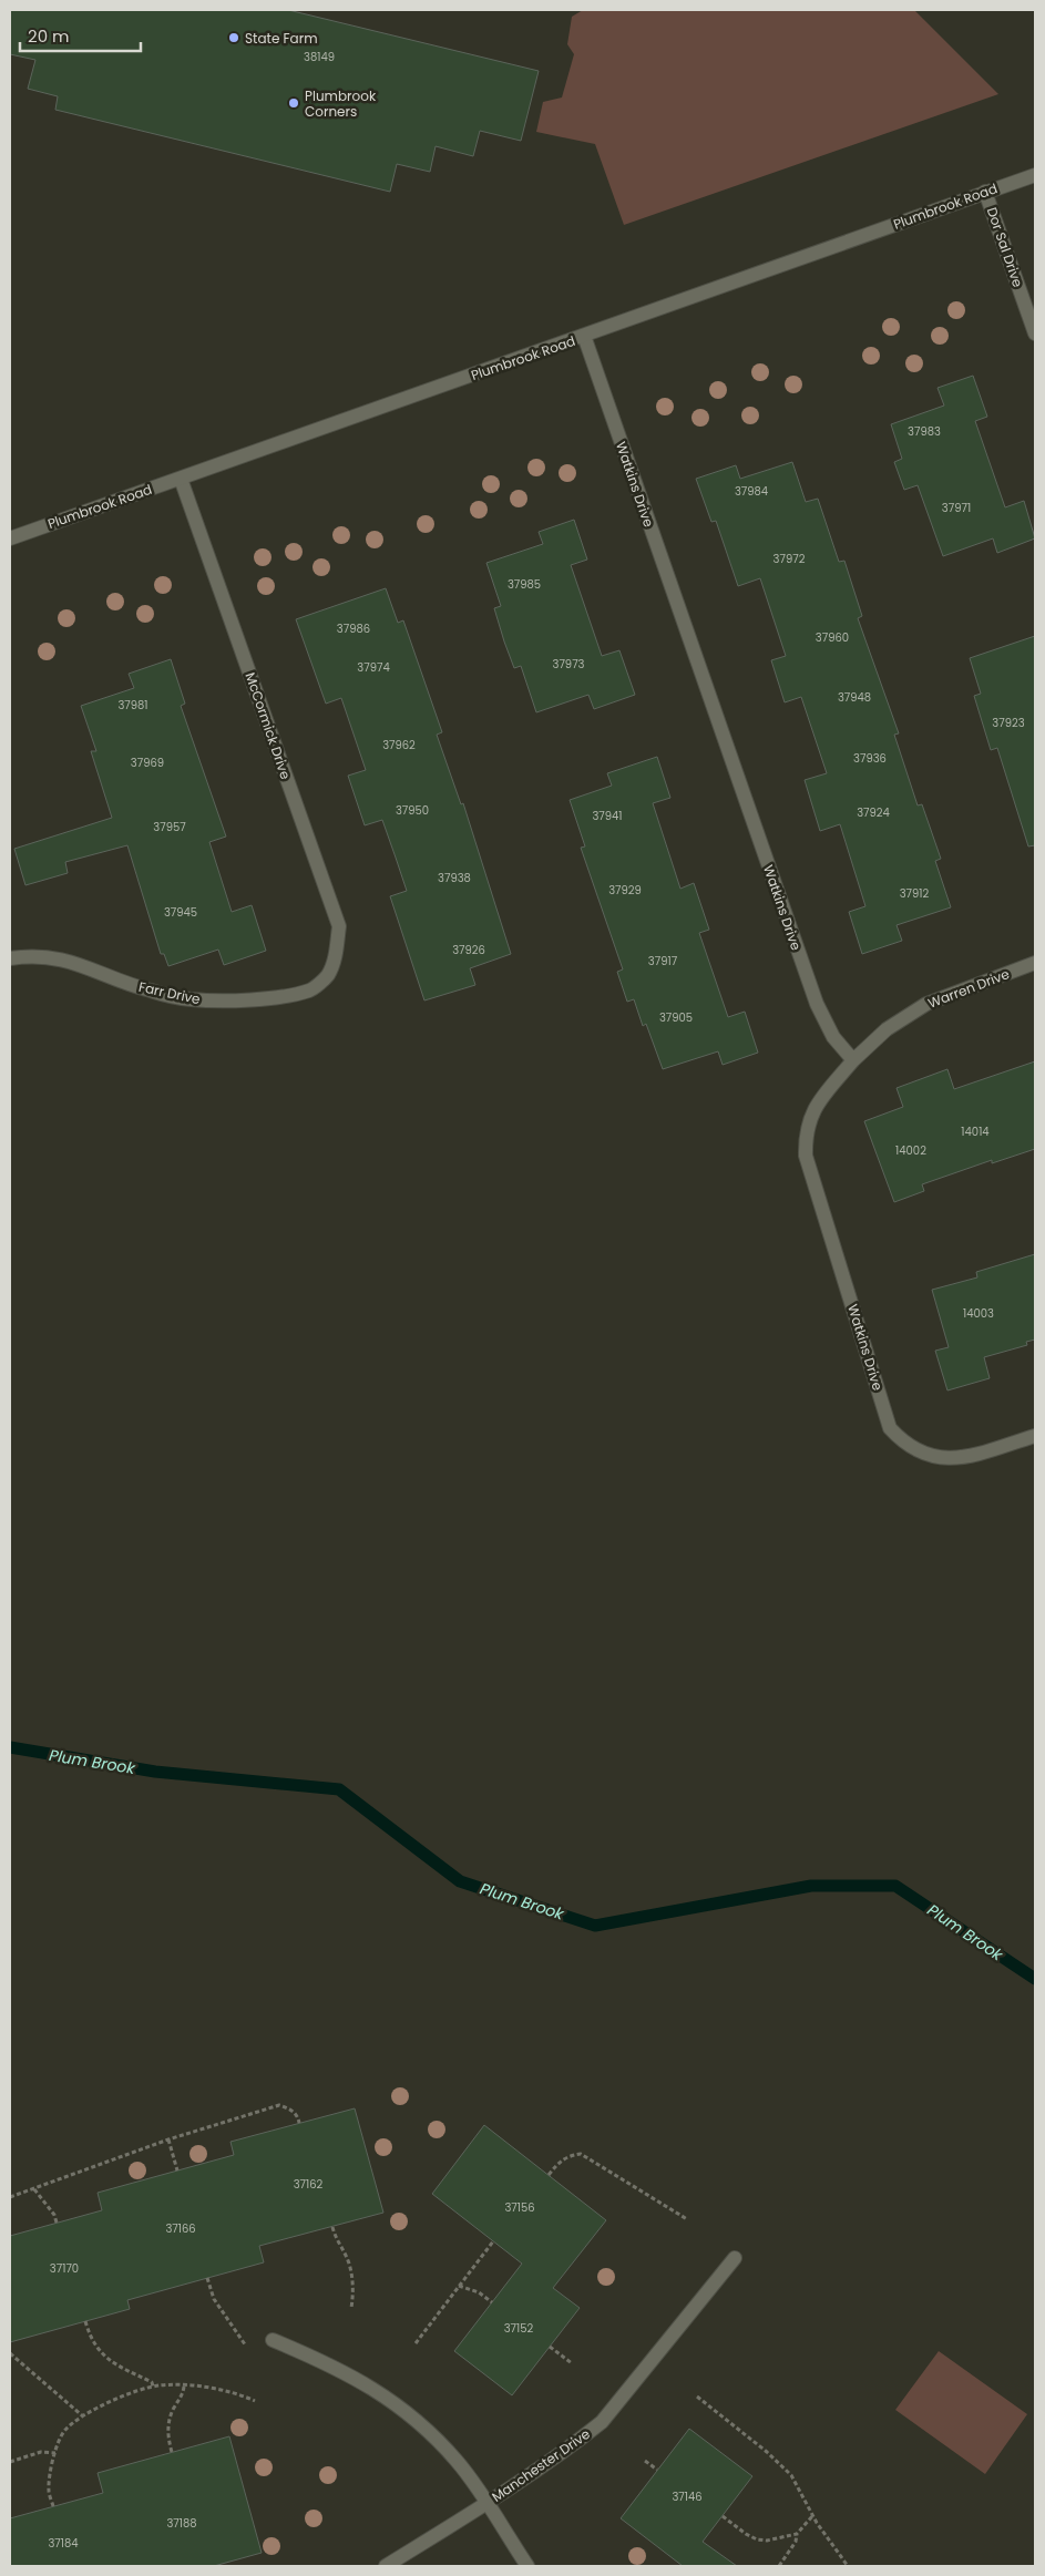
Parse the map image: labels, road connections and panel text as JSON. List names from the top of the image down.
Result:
{
  "streets": {
    "street": [
      "Plumbrook Road",
      "Dor Sal Drive",
      "Watkins Drive",
      "McCormick Drive",
      "Warren Drive",
      "Farr Drive",
      "Manchester Drive"
    ]
  },
  "crossings": [
    ["Plumbrook Road", "Dor Sal Drive"],
    ["Plumbrook Road", "Watkins Drive"],
    ["Plumbrook Road", "McCormick Drive"],
    ["Watkins Drive", "Warren Drive"],
    ["McCormick Drive", "Farr Drive"]
  ],
  "water": ["Plum Brook"],
  "places": ["State Farm", "Plumbrook Corners"],
  "house_numbers": [
    "38149",
    "37983",
    "37984",
    "37971",
    "37972",
    "37985",
    "37986",
    "37960",
    "37973",
    "37974",
    "37948",
    "37981",
    "37923",
    "37962",
    "37936",
    "37969",
    "37950",
    "37924",
    "37941",
    "37957",
    "37938",
    "37929",
    "37912",
    "37945",
    "37926",
    "37917",
    "37905",
    "14014",
    "14002",
    "14003",
    "37162",
    "37156",
    "37166",
    "37170",
    "37152",
    "37146",
    "37188",
    "37184"
  ],
  "scale_bar": "20 m"
}
